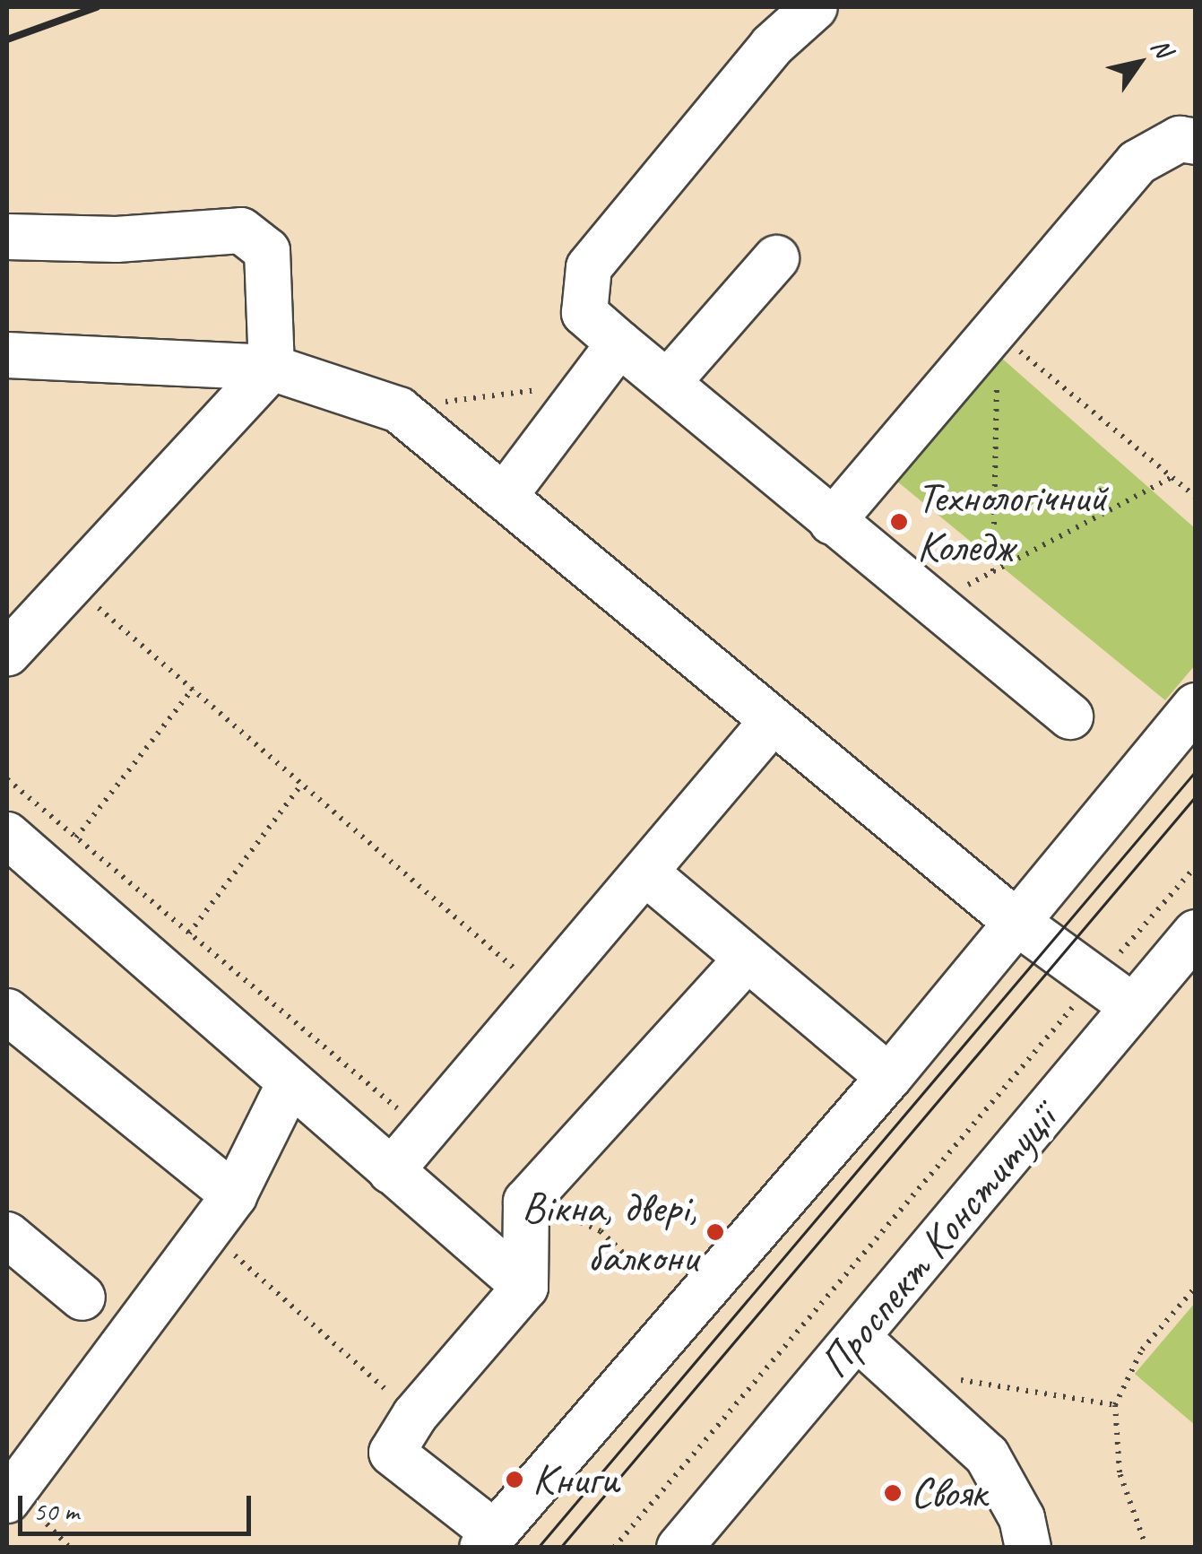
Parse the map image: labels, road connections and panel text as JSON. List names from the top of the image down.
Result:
{
  "streets": {
    "street": ["Проспект Конституції"]
  },
  "places": [
    "Технологічний Коледж",
    "Вікна, двері, балкони",
    "Книги",
    "Свояк"
  ],
  "scale_bar": "50 m",
  "north": "top right"
}
